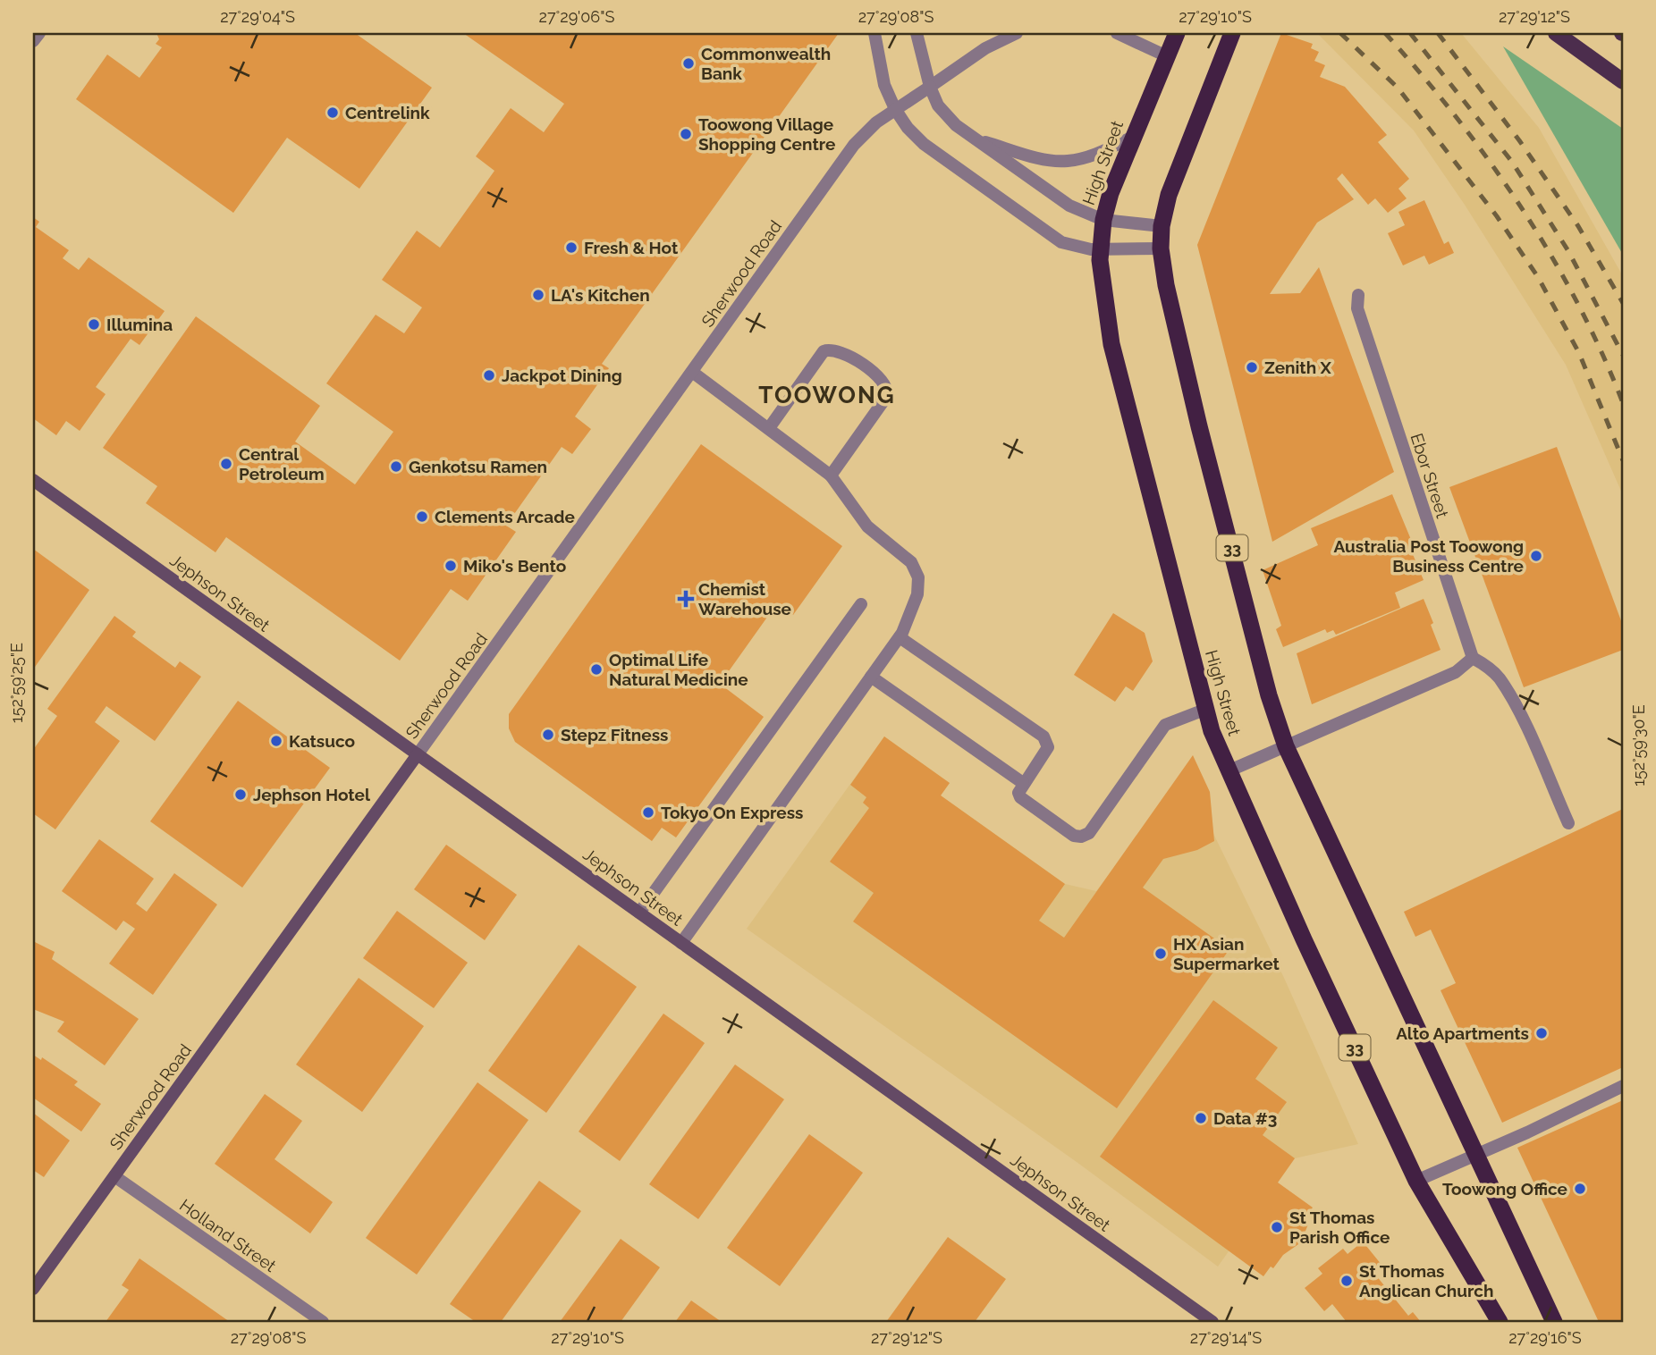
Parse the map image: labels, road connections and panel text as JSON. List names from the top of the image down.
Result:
{
  "streets": {
    "highway": ["High Street", "33"],
    "main road": ["Sherwood Road", "Jephson Street"],
    "street": ["Ebor Street", "Holland Street"]
  },
  "crossings": [
    ["Sherwood Road", "Jephson Street"],
    ["Sherwood Road", "Holland Street"]
  ],
  "districts": ["TOOWONG"],
  "places": {
    "other": [
      "Commonwealth Bank",
      "Centrelink",
      "Toowong Village Shopping Centre",
      "Fresh & Hot",
      "LA's Kitchen",
      "Illumina",
      "Zenith X",
      "Jackpot Dining",
      "Central Petroleum",
      "Genkotsu Ramen",
      "Clements Arcade",
      "Australia Post Toowong Business Centre",
      "Miko's Bento",
      "Optimal Life Natural Medicine",
      "Stepz Fitness",
      "Katsuco",
      "Jephson Hotel",
      "Tokyo On Express",
      "HX Asian Supermarket",
      "Alto Apartments",
      "Data #3",
      "Toowong Office",
      "St Thomas Parish Office",
      "St Thomas Anglican Church"
    ],
    "health": ["Chemist Warehouse"]
  },
  "coordinates": [
    "27°29'04\"S",
    "27°29'06\"S",
    "27°29'08\"S",
    "27°29'10\"S",
    "27°29'12\"S",
    "152°59'25\"E",
    "152°59'30\"E",
    "27°29'14\"S",
    "27°29'16\"S"
  ]
}
